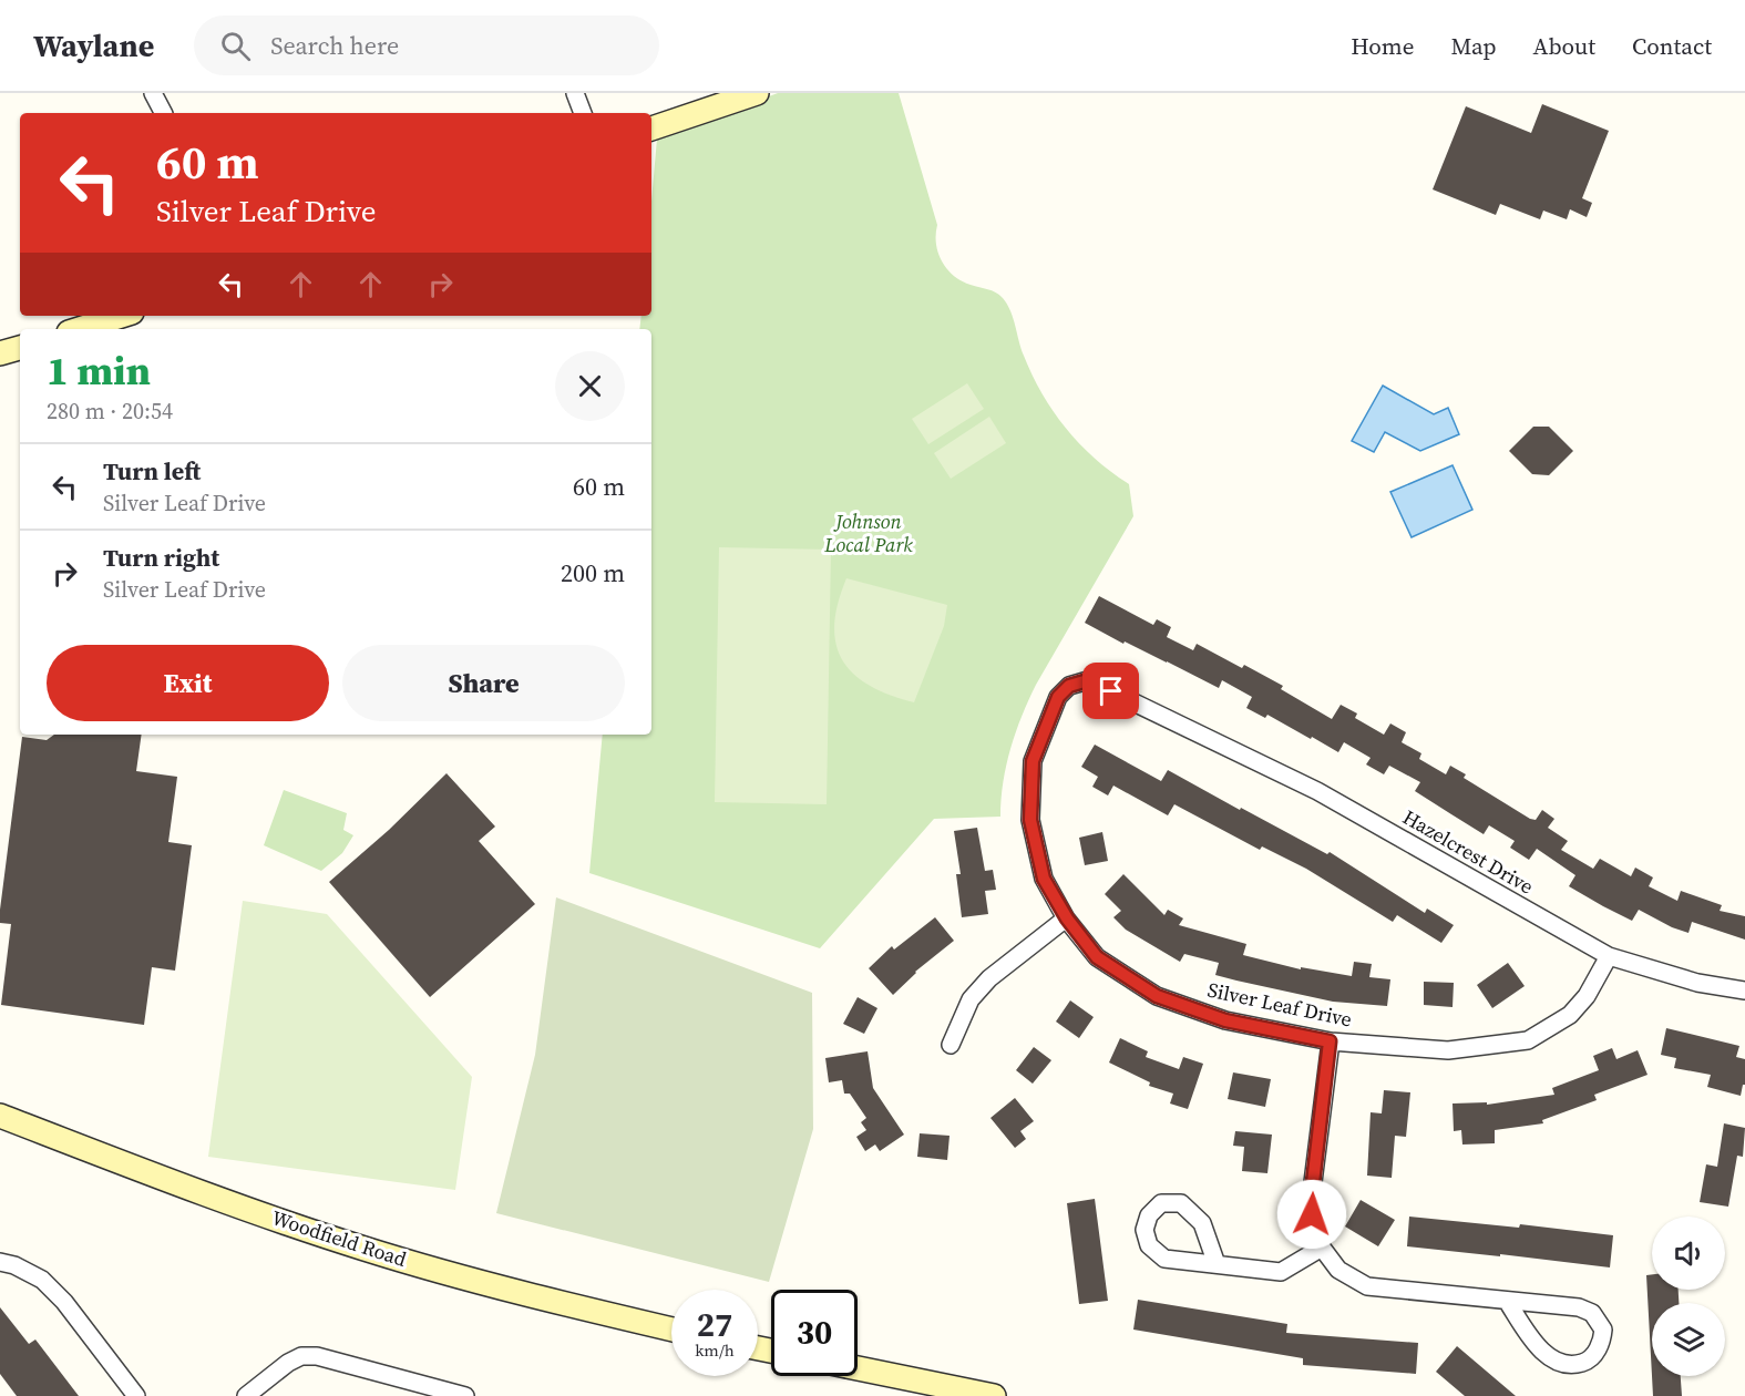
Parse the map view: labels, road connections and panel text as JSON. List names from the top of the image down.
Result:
{
  "streets": {
    "main road": ["Woodfield Road"],
    "street": ["Hazelcrest Drive", "Silver Leaf Drive"]
  },
  "crossings": [
    ["Hazelcrest Drive", "Silver Leaf Drive"]
  ],
  "parks": ["Johnson Local Park"],
  "page": {
    "header": "Waylane",
    "search": "Search here",
    "nav": [
      "Home",
      "Map",
      "About",
      "Contact"
    ],
    "turn": ["60 m", "Silver Leaf Drive"],
    "heading": ["1 min", "280 m · 20:54"],
    "list": [
      {
        "name": "Turn left",
        "note": "Silver Leaf Drive",
        "value": "60 m"
      },
      {
        "name": "Turn right",
        "note": "Silver Leaf Drive",
        "value": "200 m"
      }
    ],
    "buttons": ["Exit", "Share"],
    "speed": "27 km/h",
    "limit": "30"
  }
}
